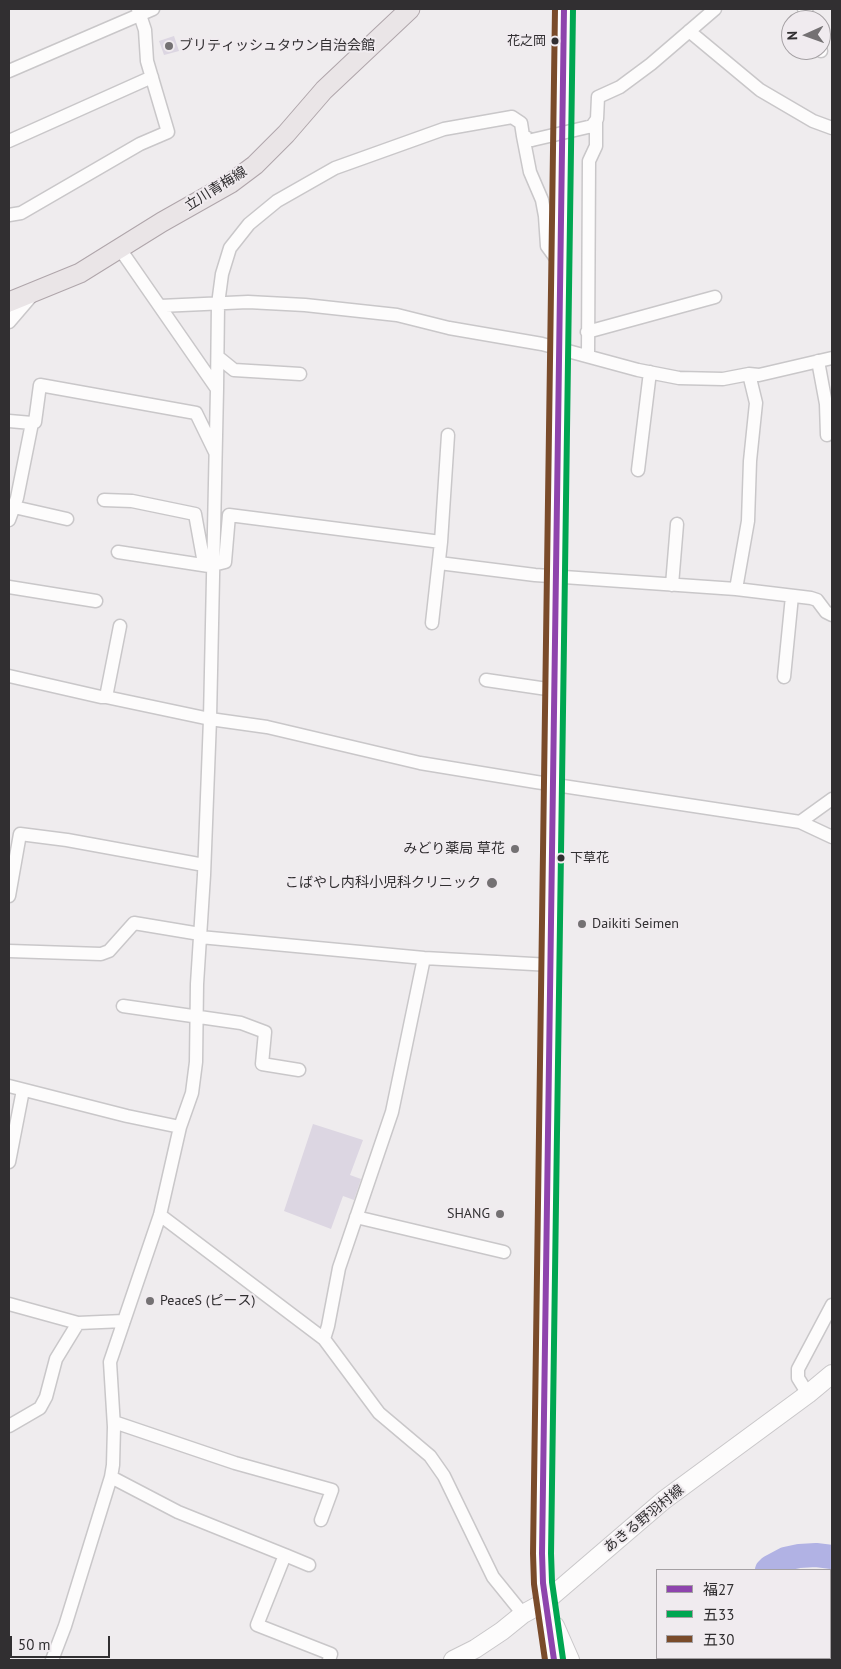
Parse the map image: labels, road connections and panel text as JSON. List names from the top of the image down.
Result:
{
  "streets": {
    "main road": ["立川青梅線", "あきる野羽村線"]
  },
  "places": [
    "花之岡",
    "ブリティッシュタウン自治会館",
    "みどり薬局 草花",
    "下草花",
    "こばやし内科小児科クリニック",
    "Daikiti Seimen",
    "SHANG",
    "PeaceS (ピース)"
  ],
  "lines": ["transit line 福27", "transit line 五33", "transit line 五30"],
  "legend": ["福27", "五33", "五30"],
  "scale_bar": "50 m",
  "north": "left"
}
